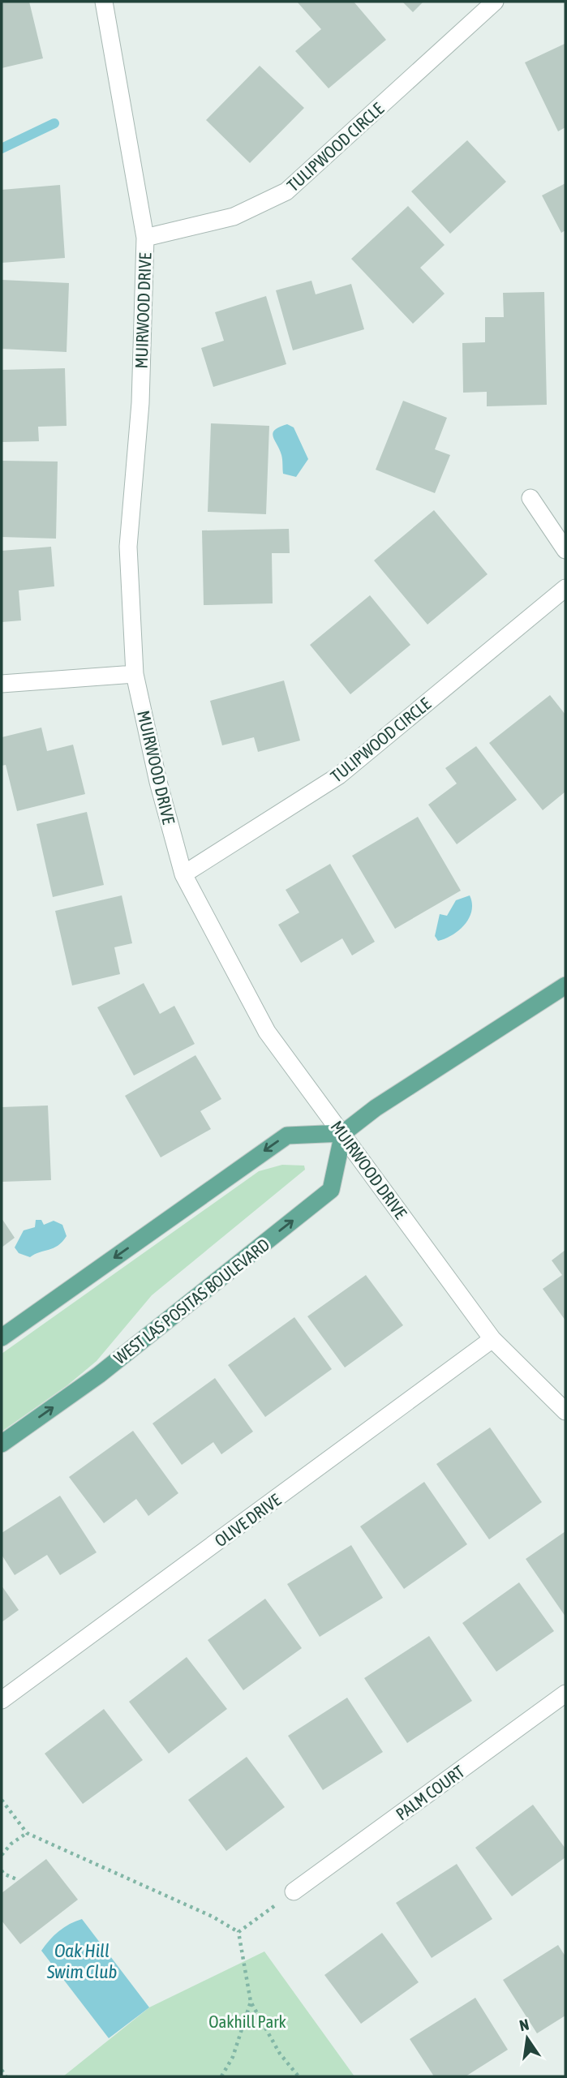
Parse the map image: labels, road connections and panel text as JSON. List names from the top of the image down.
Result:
{
  "streets": {
    "main road": ["WEST LAS POSITAS BOULEVARD"],
    "street": [
      "TULIPWOOD CIRCLE",
      "MUIRWOOD DRIVE",
      "OLIVE DRIVE",
      "PALM COURT"
    ]
  },
  "crossings": [
    ["TULIPWOOD CIRCLE", "MUIRWOOD DRIVE"],
    ["MUIRWOOD DRIVE", "WEST LAS POSITAS BOULEVARD"],
    ["MUIRWOOD DRIVE", "OLIVE DRIVE"]
  ],
  "water": ["Oak Hill Swim Club"],
  "parks": ["Oakhill Park"],
  "north": "top"
}
